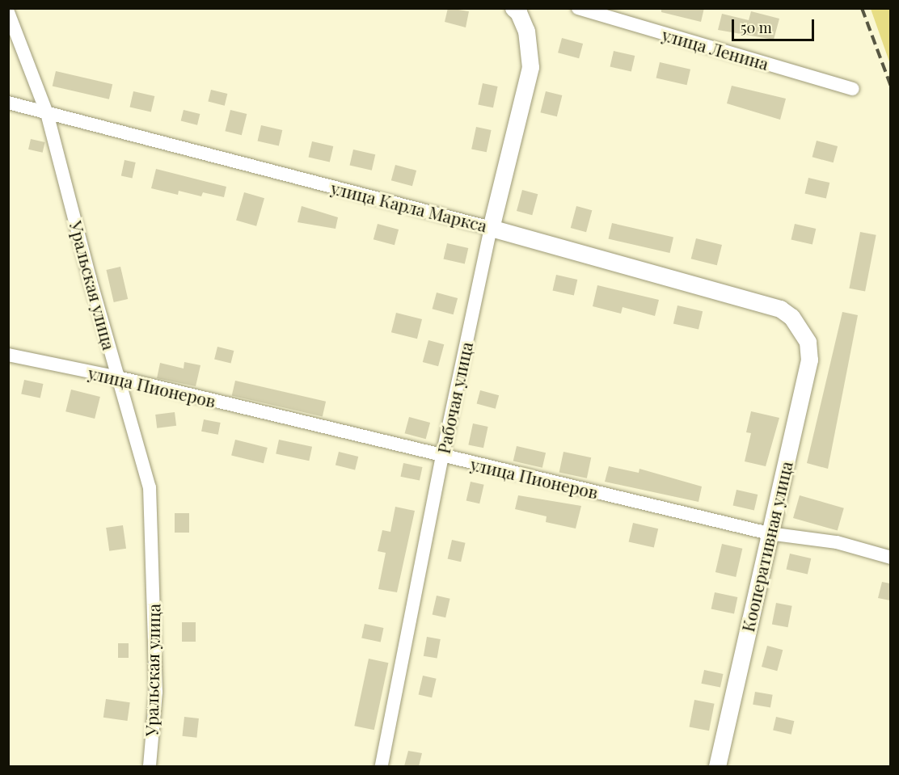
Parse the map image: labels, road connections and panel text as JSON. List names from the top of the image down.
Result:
{
  "streets": {
    "main road": ["улица Карла Маркса", "Рабочая улица", "Кооперативная улица"],
    "street": ["улица Ленина", "Уральская улица", "улица Пионеров"]
  },
  "crossings": [
    ["улица Карла Маркса", "Уральская улица"],
    ["улица Карла Маркса", "Рабочая улица"],
    ["улица Карла Маркса", "Кооперативная улица"],
    ["Уральская улица", "улица Пионеров"],
    ["улица Пионеров", "Рабочая улица"],
    ["улица Пионеров", "Кооперативная улица"]
  ],
  "scale_bar": "50 m"
}
